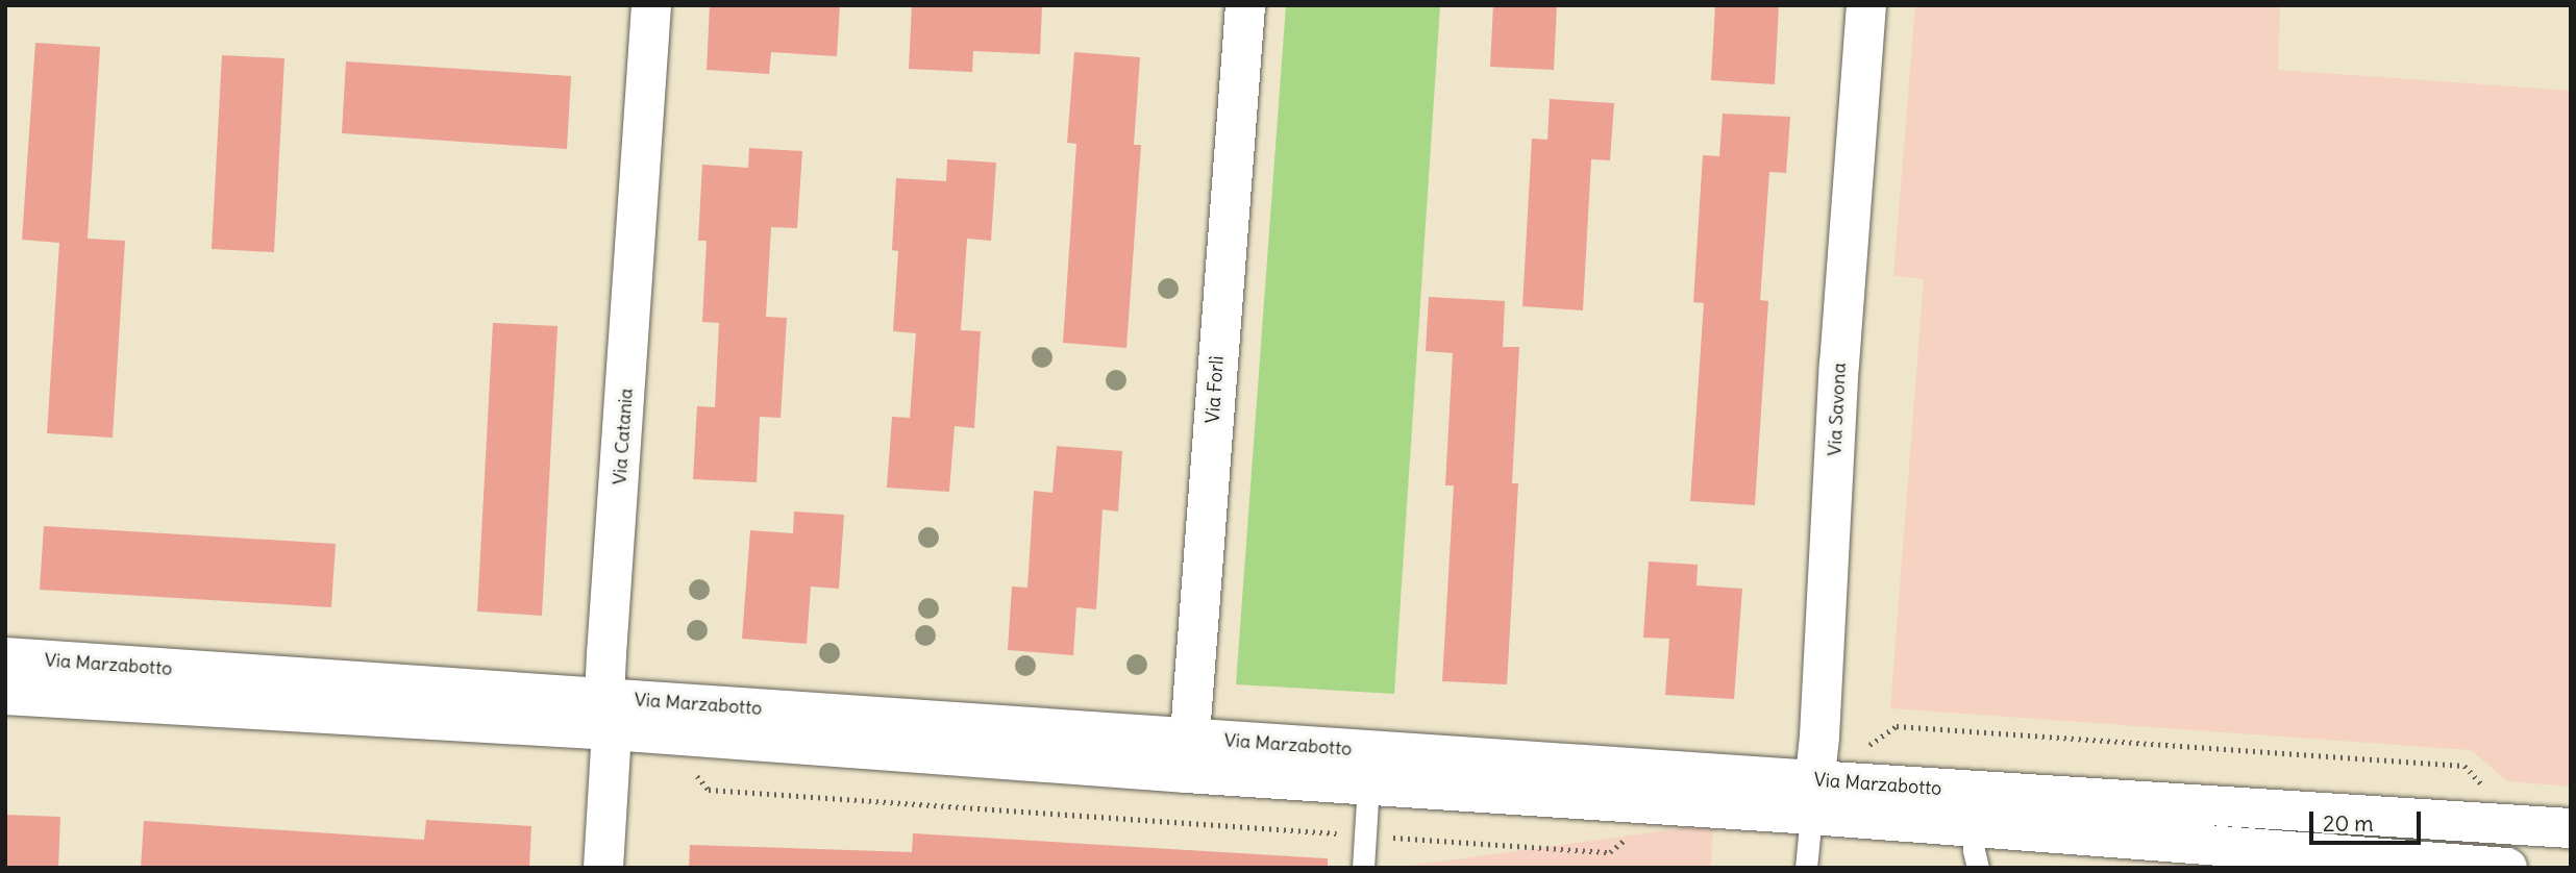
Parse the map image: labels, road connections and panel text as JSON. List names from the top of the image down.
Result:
{
  "streets": {
    "street": [
      "Via Forlì",
      "Via Savona",
      "Via Catania",
      "Via Marzabotto"
    ]
  },
  "crossings": [
    ["Via Forlì", "Via Marzabotto"],
    ["Via Savona", "Via Marzabotto"],
    ["Via Catania", "Via Marzabotto"]
  ],
  "scale_bar": "20 m"
}
